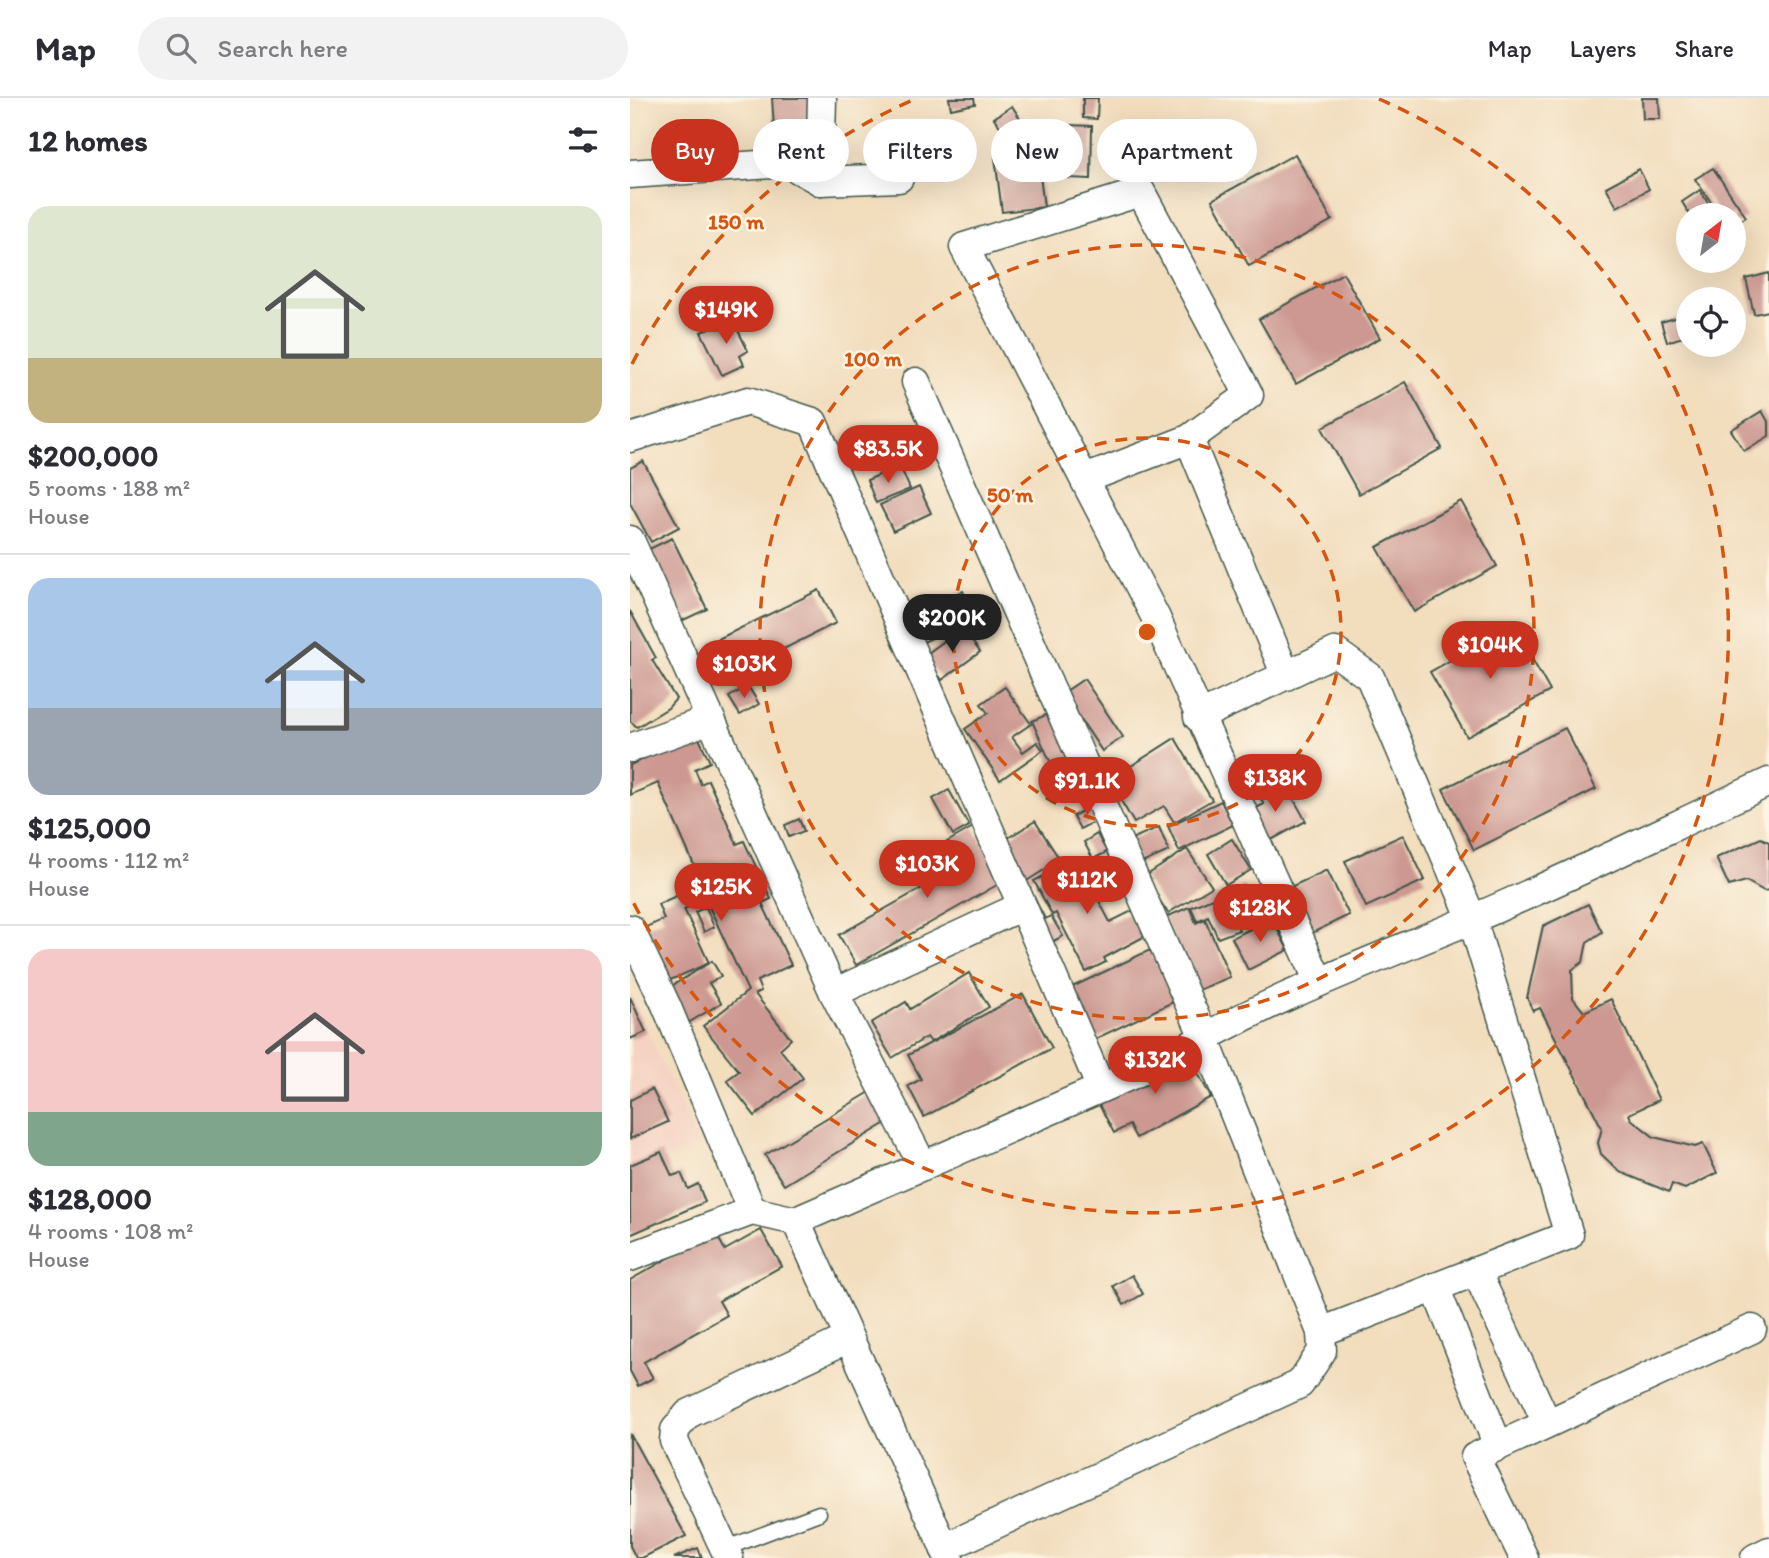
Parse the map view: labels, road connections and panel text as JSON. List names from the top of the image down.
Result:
{
  "north": "top right",
  "page": {
    "header": "Map",
    "search": "Search here",
    "nav": ["Map", "Layers", "Share"],
    "heading": "12 homes",
    "chip": [
      "Buy",
      "Rent",
      "Filters",
      "New",
      "Apartment"
    ],
    "list": [
      {
        "name": "$200,000",
        "note": "5 rooms · 188 m² · House"
      },
      {
        "name": "$125,000",
        "note": "4 rooms · 112 m² · House"
      },
      {
        "name": "$128,000",
        "note": "4 rooms · 108 m² · House"
      }
    ],
    "price": [
      "$149K",
      "$83.5K",
      "$200K",
      "$104K",
      "$103K",
      "$138K",
      "$91.1K",
      "$103K",
      "$112K",
      "$125K",
      "$128K",
      "$132K"
    ]
  },
  "rings": ["150 m", "100 m", "50 m"]
}
